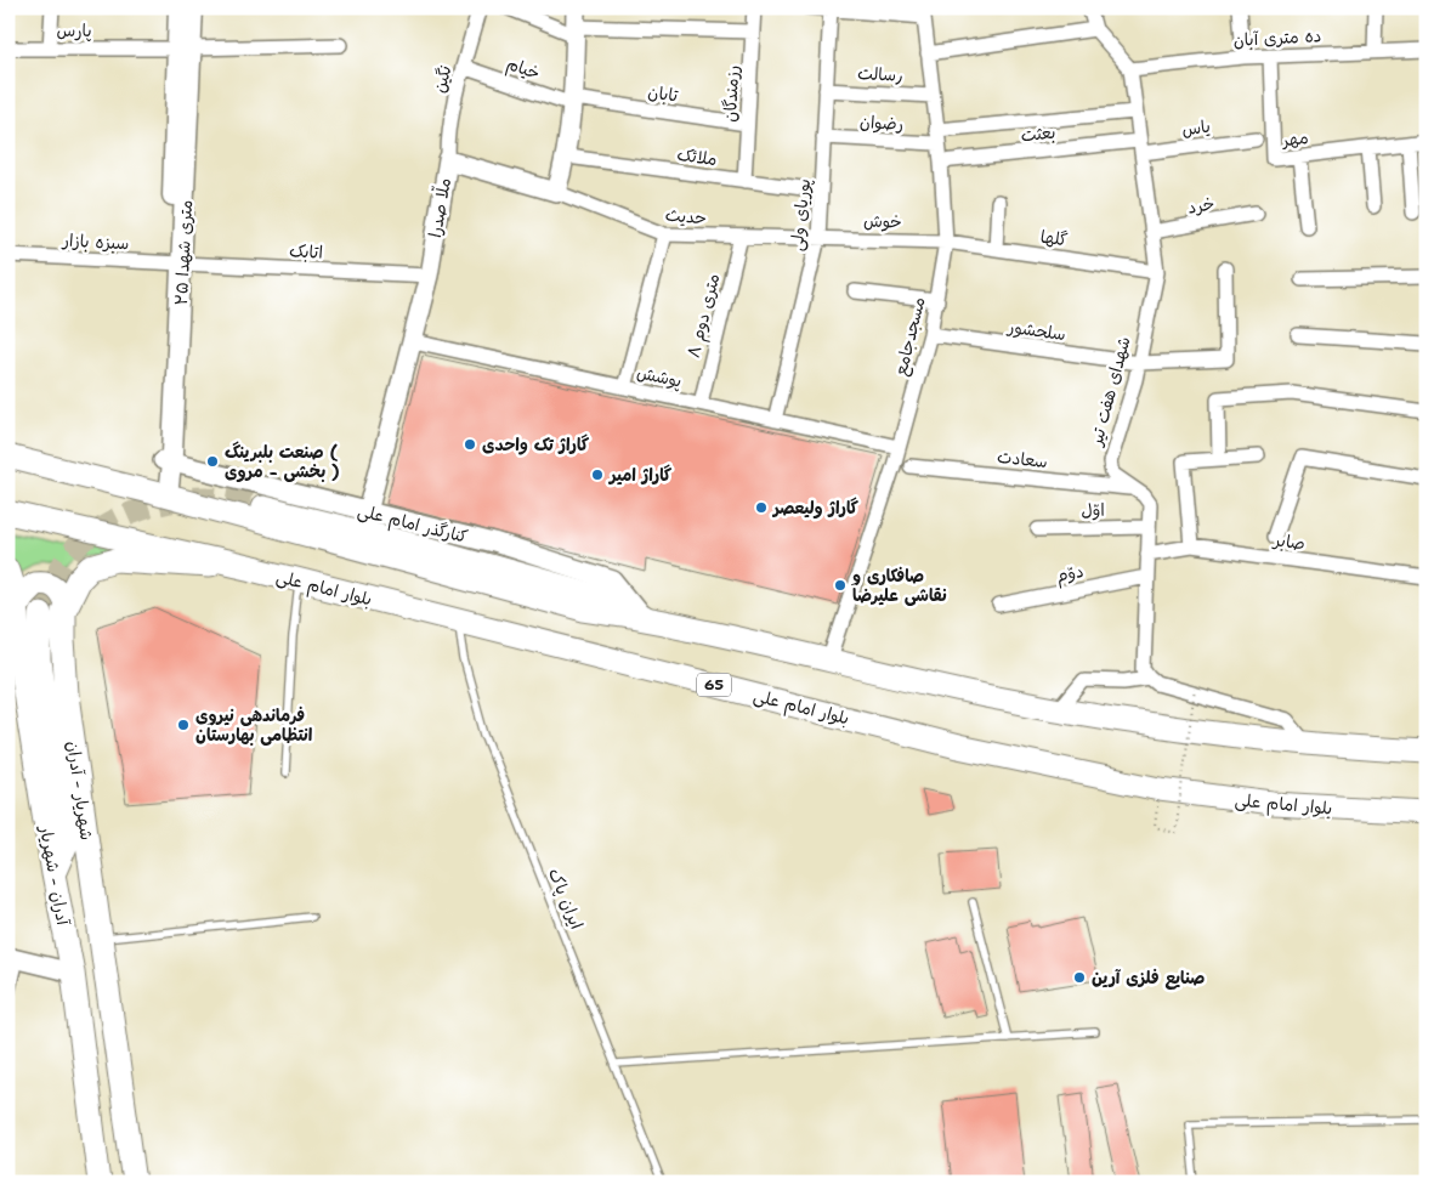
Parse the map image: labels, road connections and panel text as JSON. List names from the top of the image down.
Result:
{
  "streets": {
    "main road": [
      "۲۵ متری شهدا",
      "بلوار امام علی",
      "65",
      "شهریار - آدران",
      "آدران - شهریار"
    ],
    "street": [
      "پارس",
      "ده متری آبان",
      "خیام",
      "رسالت",
      "نگین",
      "تابان",
      "رزمندگان",
      "رضوان",
      "یاس",
      "بعثت",
      "مهر",
      "ملائک",
      "خرد",
      "ملّا صدرا",
      "پوریای ولی",
      "حدیث",
      "خوش",
      "گلها",
      "سبزه بازار",
      "اتابک",
      "۸ متری دوم",
      "سلحشور",
      "مسجدجامع",
      "پوشش",
      "شهدای هفت تیر",
      "سعادت",
      "اوّل",
      "کنارگذر امام علی",
      "صابر",
      "دوّم"
    ],
    "lane": ["ایران پاک"]
  },
  "crossings": [
    ["پارس", "۲۵ متری شهدا"],
    ["ده متری آبان", "مهر"],
    ["ده متری آبان", "شهدای هفت تیر"],
    ["خیام", "نگین"],
    ["خیام", "تابان"],
    ["رسالت", "پوریای ولی"],
    ["رسالت", "مسجدجامع"],
    ["نگین", "ملّا صدرا"],
    ["تابان", "رزمندگان"],
    ["رزمندگان", "ملائک"],
    ["رضوان", "پوریای ولی"],
    ["رضوان", "مسجدجامع"],
    ["رضوان", "شهدای هفت تیر"],
    ["یاس", "بعثت"],
    ["یاس", "شهدای هفت تیر"],
    ["بعثت", "مسجدجامع"],
    ["بعثت", "شهدای هفت تیر"],
    ["ملائک", "پوریای ولی"],
    ["خرد", "شهدای هفت تیر"],
    ["ملّا صدرا", "حدیث"],
    ["ملّا صدرا", "اتابک"],
    ["ملّا صدرا", "پوشش"],
    ["ملّا صدرا", "کنارگذر امام علی"],
    ["پوریای ولی", "حدیث"],
    ["پوریای ولی", "خوش"],
    ["پوریای ولی", "پوشش"],
    ["حدیث", "خوش"],
    ["حدیث", "۸ متری دوم"],
    ["خوش", "گلها"],
    ["خوش", "مسجدجامع"],
    ["گلها", "مسجدجامع"],
    ["گلها", "شهدای هفت تیر"],
    ["سبزه بازار", "اتابک"],
    ["سبزه بازار", "۲۵ متری شهدا"],
    ["اتابک", "۲۵ متری شهدا"],
    ["۲۵ متری شهدا", "کنارگذر امام علی"],
    ["۸ متری دوم", "پوشش"],
    ["سلحشور", "مسجدجامع"],
    ["سلحشور", "شهدای هفت تیر"],
    ["مسجدجامع", "پوشش"],
    ["شهدای هفت تیر", "سعادت"],
    ["شهدای هفت تیر", "اوّل"],
    ["شهدای هفت تیر", "صابر"],
    ["شهدای هفت تیر", "دوّم"],
    ["بلوار امام علی", "شهریار - آدران"],
    ["بلوار امام علی", "ایران پاک"]
  ],
  "places": [
    "گاراژ تک واحدی",
    "صنعت بلبرینگ ( بخشی - مروی )",
    "گاراژ امیر",
    "گاراژ ولیعصر",
    "صافکاری و نقاشی عليرضا",
    "فرماندهی نیروی انتظامی بهارستان",
    "صنایع فلزی آرین"
  ]
}
